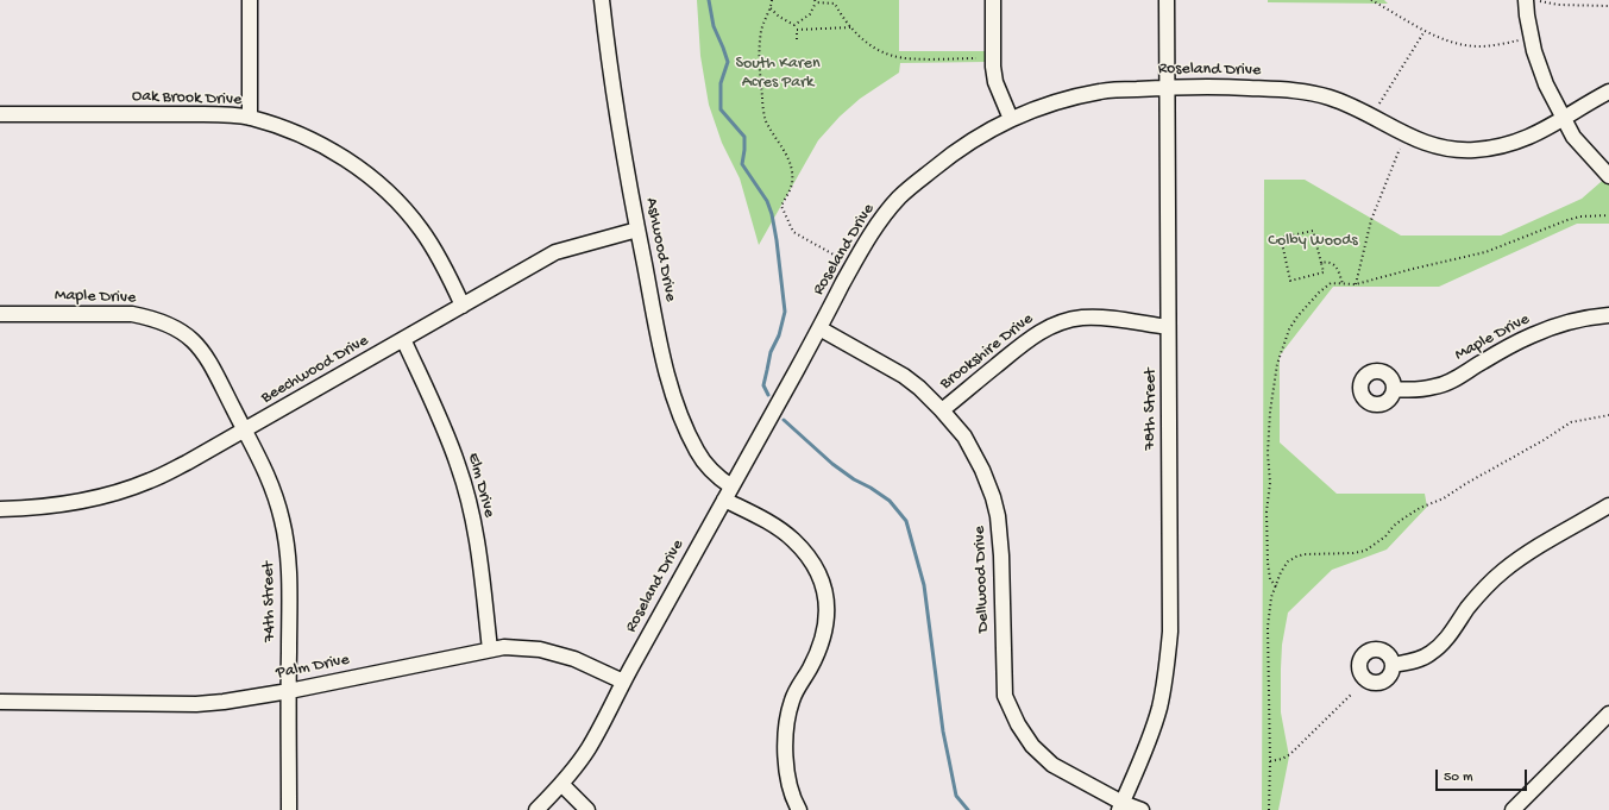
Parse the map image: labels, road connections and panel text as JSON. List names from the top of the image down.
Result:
{
  "streets": {
    "street": [
      "Roseland Drive",
      "Oak Brook Drive",
      "Ashwood Drive",
      "Maple Drive",
      "Brookshire Drive",
      "Beechwood Drive",
      "78th Street",
      "Elm Drive",
      "Dellwood Drive",
      "74th Street",
      "Palm Drive"
    ]
  },
  "crossings": [
    ["Roseland Drive", "Ashwood Drive"],
    ["Roseland Drive", "78th Street"],
    ["Roseland Drive", "Dellwood Drive"],
    ["Roseland Drive", "Palm Drive"],
    ["Oak Brook Drive", "Beechwood Drive"],
    ["Ashwood Drive", "Beechwood Drive"],
    ["Maple Drive", "Beechwood Drive"],
    ["Maple Drive", "74th Street"],
    ["Brookshire Drive", "78th Street"],
    ["Brookshire Drive", "Dellwood Drive"],
    ["Beechwood Drive", "Elm Drive"],
    ["Beechwood Drive", "74th Street"],
    ["78th Street", "Dellwood Drive"],
    ["Elm Drive", "Palm Drive"],
    ["74th Street", "Palm Drive"]
  ],
  "parks": ["South Karen Acres Park", "Colby Woods"],
  "scale_bar": "50 m"
}
